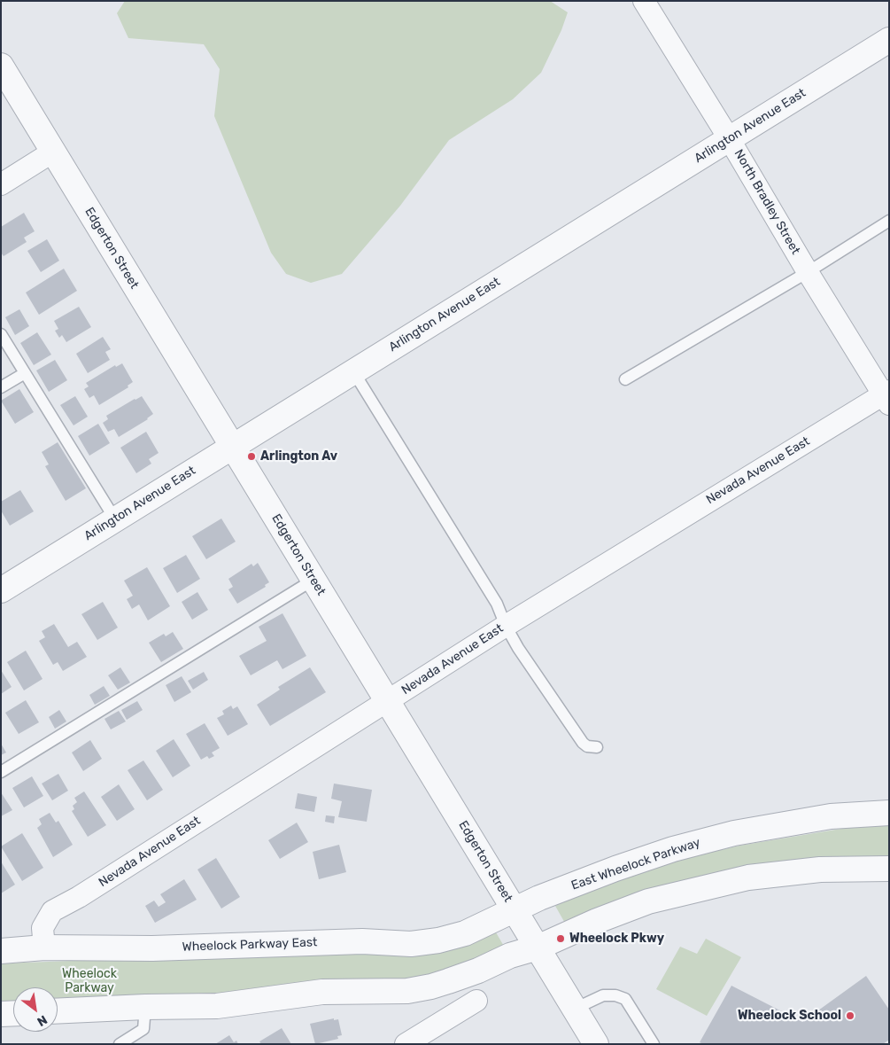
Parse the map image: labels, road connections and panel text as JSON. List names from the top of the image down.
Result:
{
  "streets": {
    "street": [
      "Arlington Avenue East",
      "North Bradley Street",
      "Edgerton Street",
      "Nevada Avenue East",
      "East Wheelock Parkway",
      "Wheelock Parkway East"
    ]
  },
  "crossings": [
    ["Arlington Avenue East", "North Bradley Street"],
    ["Arlington Avenue East", "Edgerton Street"],
    ["North Bradley Street", "Nevada Avenue East"],
    ["Edgerton Street", "Nevada Avenue East"],
    ["Edgerton Street", "East Wheelock Parkway"],
    ["Edgerton Street", "Wheelock Parkway East"],
    ["Nevada Avenue East", "Wheelock Parkway East"],
    ["East Wheelock Parkway", "Wheelock Parkway East"]
  ],
  "parks": ["Wheelock Parkway"],
  "places": ["Arlington Av", "Wheelock Pkwy", "Wheelock School"],
  "north": "bottom right"
}
